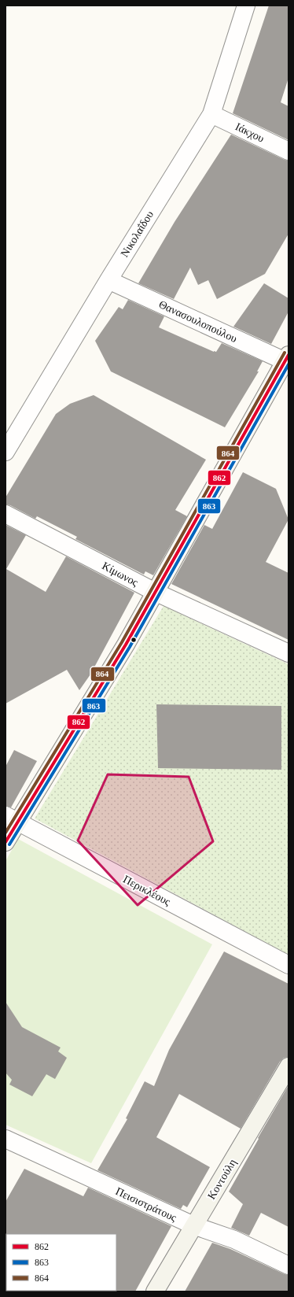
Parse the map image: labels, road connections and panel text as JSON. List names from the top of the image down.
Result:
{
  "streets": {
    "main road": ["Κοντούλη"],
    "street": [
      "Ιάκχου",
      "Νικολαΐδου",
      "Θανασουλοπούλου",
      "Κίμωνος",
      "Περικλέους",
      "Πεισιστράτους"
    ]
  },
  "crossings": [
    ["Ιάκχου", "Νικολαΐδου"],
    ["Νικολαΐδου", "Θανασουλοπούλου"],
    ["Κοντούλη", "Πεισιστράτους"]
  ],
  "lines": ["transit line 864", "transit line 862", "transit line 863"],
  "legend": ["862", "863", "864"]
}
